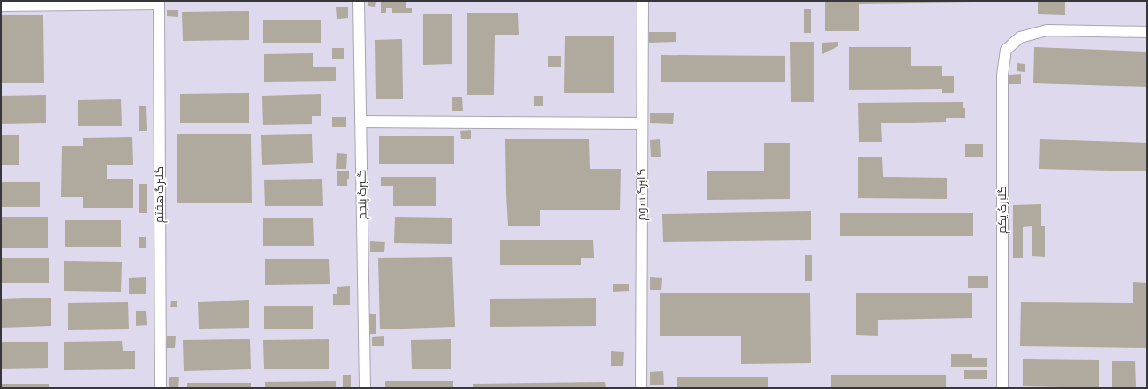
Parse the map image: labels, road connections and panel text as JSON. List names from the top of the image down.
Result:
{
  "streets": {
    "street": [
      "گلبرگ هفتم",
      "گلبرگ پنجم",
      "گلبرگ سوم",
      "گلبرگ یکم"
    ]
  }
}
